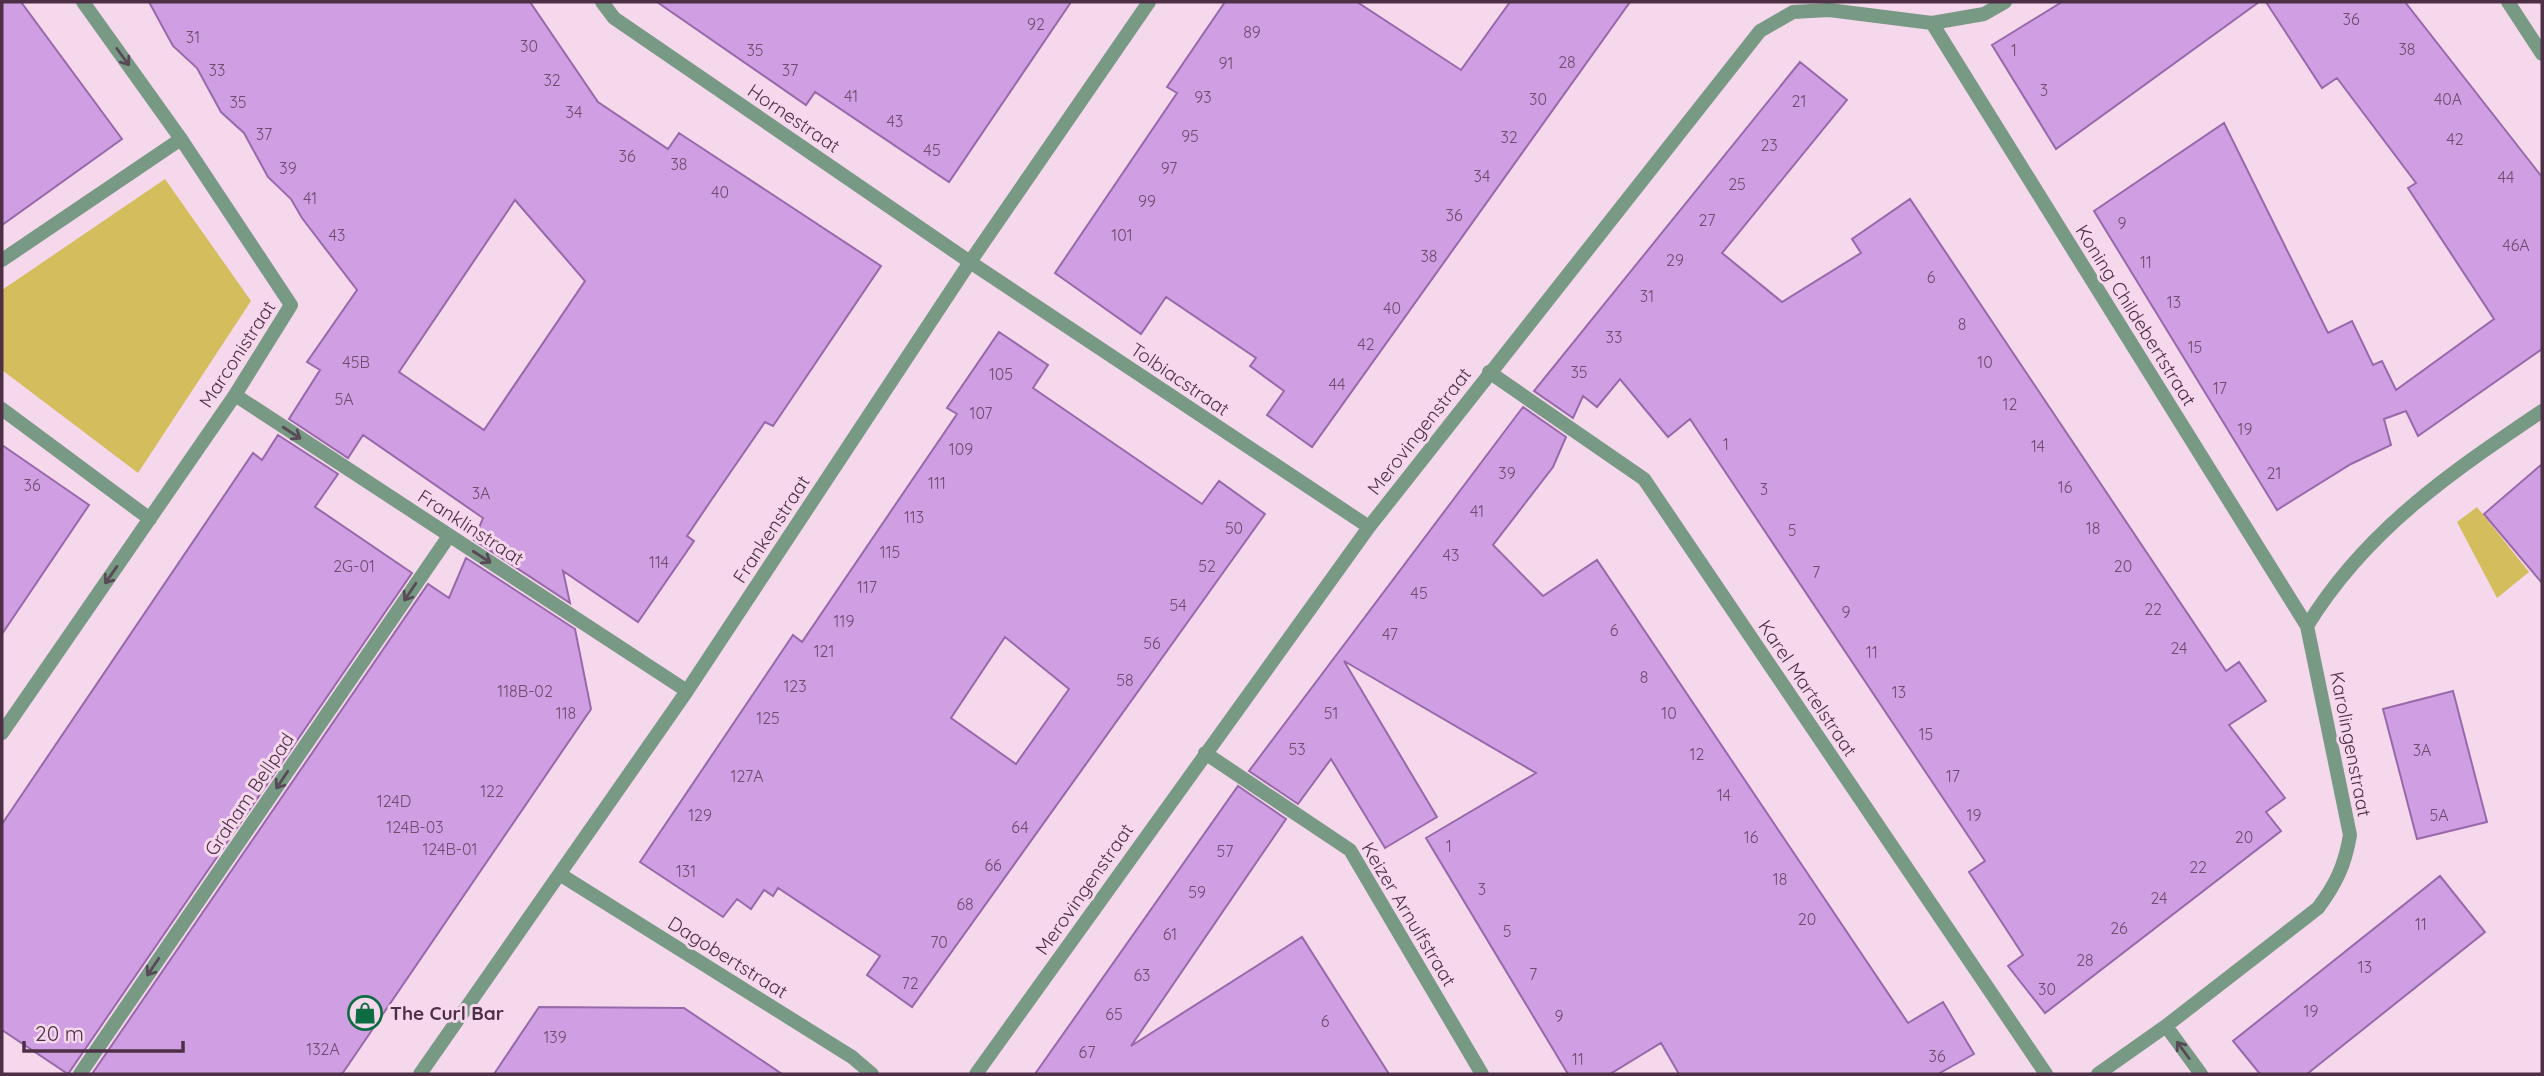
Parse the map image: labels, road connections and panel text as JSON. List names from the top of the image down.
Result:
{
  "streets": {
    "street": [
      "Hornestraat",
      "Koning Childebertstraat",
      "Marconistraat",
      "Tolbiacstraat",
      "Merovingenstraat",
      "Franklinstraat",
      "Frankenstraat",
      "Karel Martelstraat",
      "Karolingenstraat",
      "Graham Bellpad",
      "Keizer Arnulfstraat",
      "Dagobertstraat"
    ]
  },
  "crossings": [
    ["Hornestraat", "Tolbiacstraat"],
    ["Hornestraat", "Frankenstraat"],
    ["Koning Childebertstraat", "Merovingenstraat"],
    ["Koning Childebertstraat", "Karolingenstraat"],
    ["Marconistraat", "Franklinstraat"],
    ["Tolbiacstraat", "Merovingenstraat"],
    ["Tolbiacstraat", "Frankenstraat"],
    ["Merovingenstraat", "Karel Martelstraat"],
    ["Merovingenstraat", "Keizer Arnulfstraat"],
    ["Franklinstraat", "Frankenstraat"],
    ["Franklinstraat", "Graham Bellpad"],
    ["Frankenstraat", "Dagobertstraat"]
  ],
  "one_way": ["Marconistraat", "Franklinstraat", "Graham Bellpad"],
  "places": {
    "shop": ["The Curl Bar"]
  },
  "house_numbers": [
    "36",
    "92",
    "89",
    "31",
    "30",
    "38",
    "35",
    "1",
    "28",
    "91",
    "33",
    "37",
    "32",
    "3",
    "41",
    "93",
    "30",
    "40A",
    "21",
    "35",
    "34",
    "43",
    "37",
    "95",
    "32",
    "42",
    "23",
    "45",
    "36",
    "38",
    "39",
    "97",
    "34",
    "44",
    "25",
    "40",
    "41",
    "99",
    "36",
    "27",
    "9",
    "43",
    "101",
    "46A",
    "38",
    "29",
    "11",
    "6",
    "31",
    "13",
    "40",
    "8",
    "33",
    "42",
    "15",
    "45B",
    "10",
    "35",
    "105",
    "44",
    "17",
    "5A",
    "12",
    "107",
    "19",
    "1",
    "14",
    "109",
    "39",
    "21",
    "111",
    "36",
    "16",
    "3",
    "3A",
    "41",
    "113",
    "50",
    "18",
    "5",
    "115",
    "43",
    "114",
    "2G-01",
    "52",
    "20",
    "7",
    "117",
    "45",
    "54",
    "22",
    "9",
    "119",
    "6",
    "47",
    "56",
    "24",
    "121",
    "11",
    "8",
    "58",
    "123",
    "118B-02",
    "13",
    "118",
    "51",
    "10",
    "125",
    "15",
    "53",
    "3A",
    "12",
    "127A",
    "17",
    "122",
    "14",
    "124D",
    "129",
    "19",
    "5A",
    "124B-03",
    "64",
    "16",
    "20",
    "1",
    "124B-01",
    "57",
    "66",
    "22",
    "131",
    "18",
    "3",
    "59",
    "24",
    "68",
    "20",
    "11",
    "26",
    "5",
    "61",
    "70",
    "28",
    "13",
    "7",
    "63",
    "72",
    "30",
    "19",
    "65",
    "9",
    "6",
    "139",
    "132A",
    "67",
    "36",
    "11"
  ],
  "scale_bar": "20 m"
}
